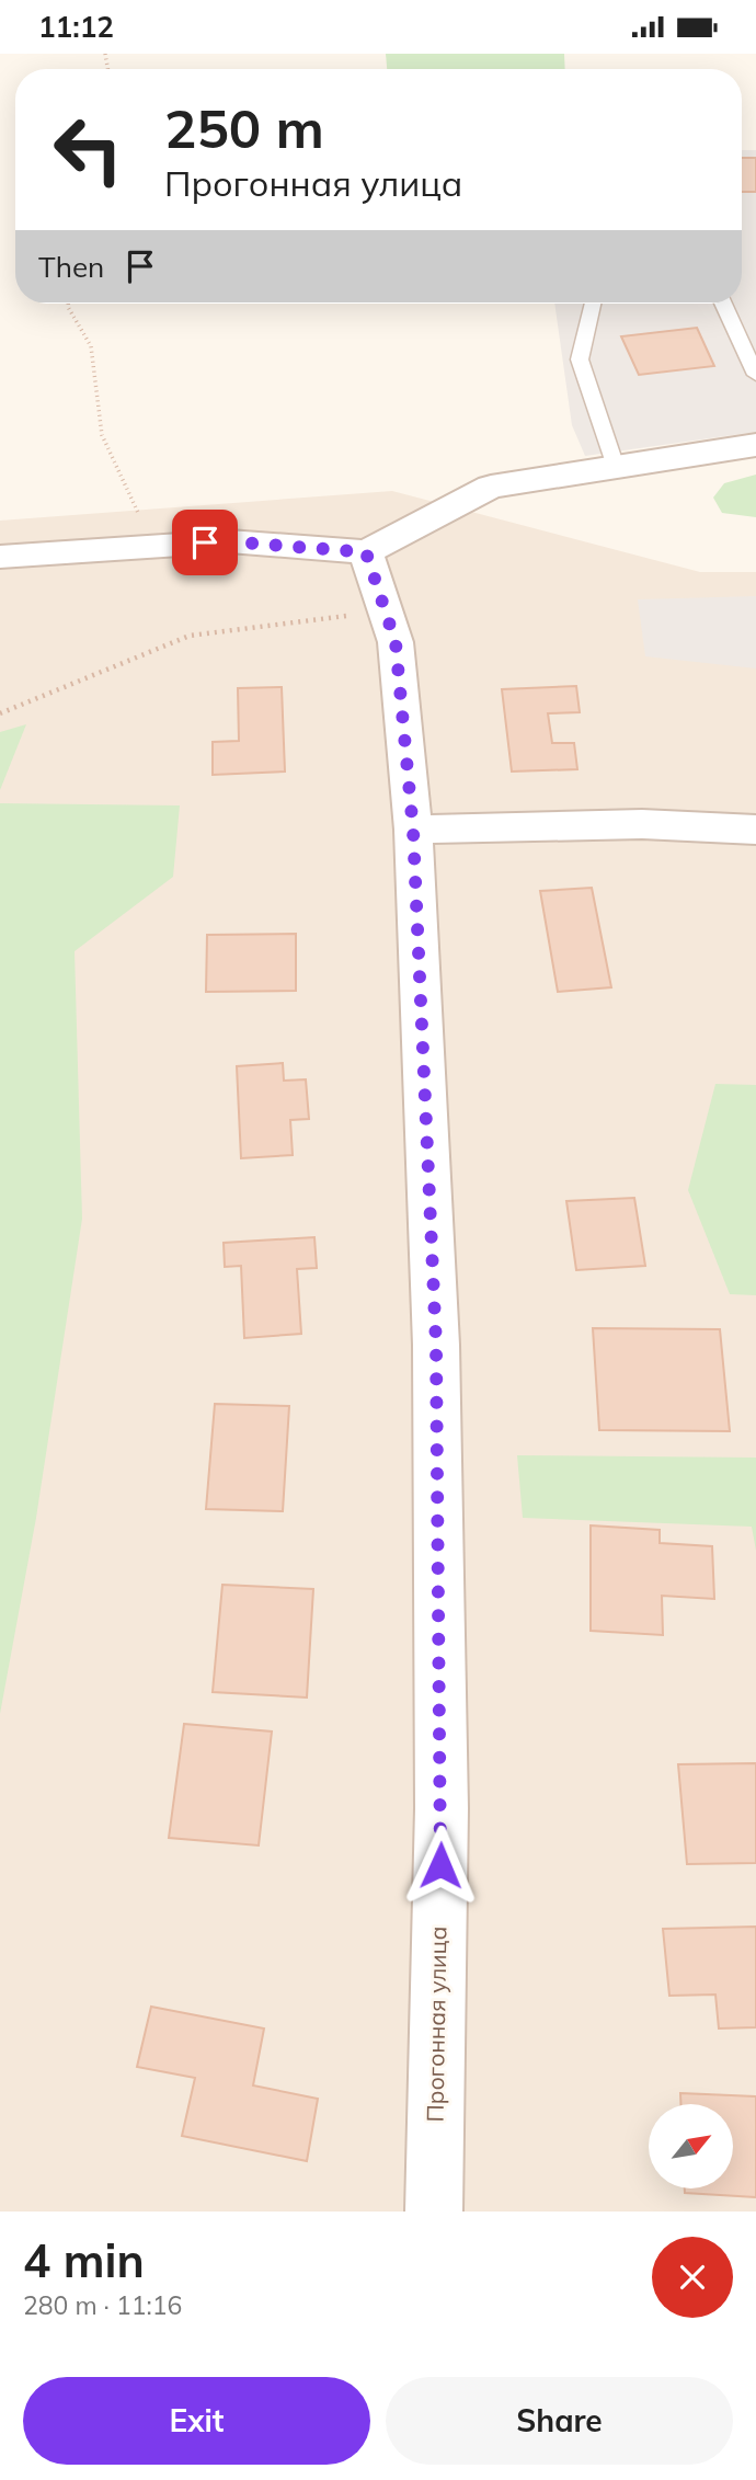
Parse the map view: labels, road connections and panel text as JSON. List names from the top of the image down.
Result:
{
  "streets": {
    "street": ["Прогонная улица"]
  },
  "north": "top right",
  "page": {
    "status": "11:12",
    "turn": ["250 m", "Прогонная улица"],
    "then": "Then",
    "heading": ["4 min", "280 m · 11:16"],
    "buttons": ["Exit", "Share"]
  }
}
